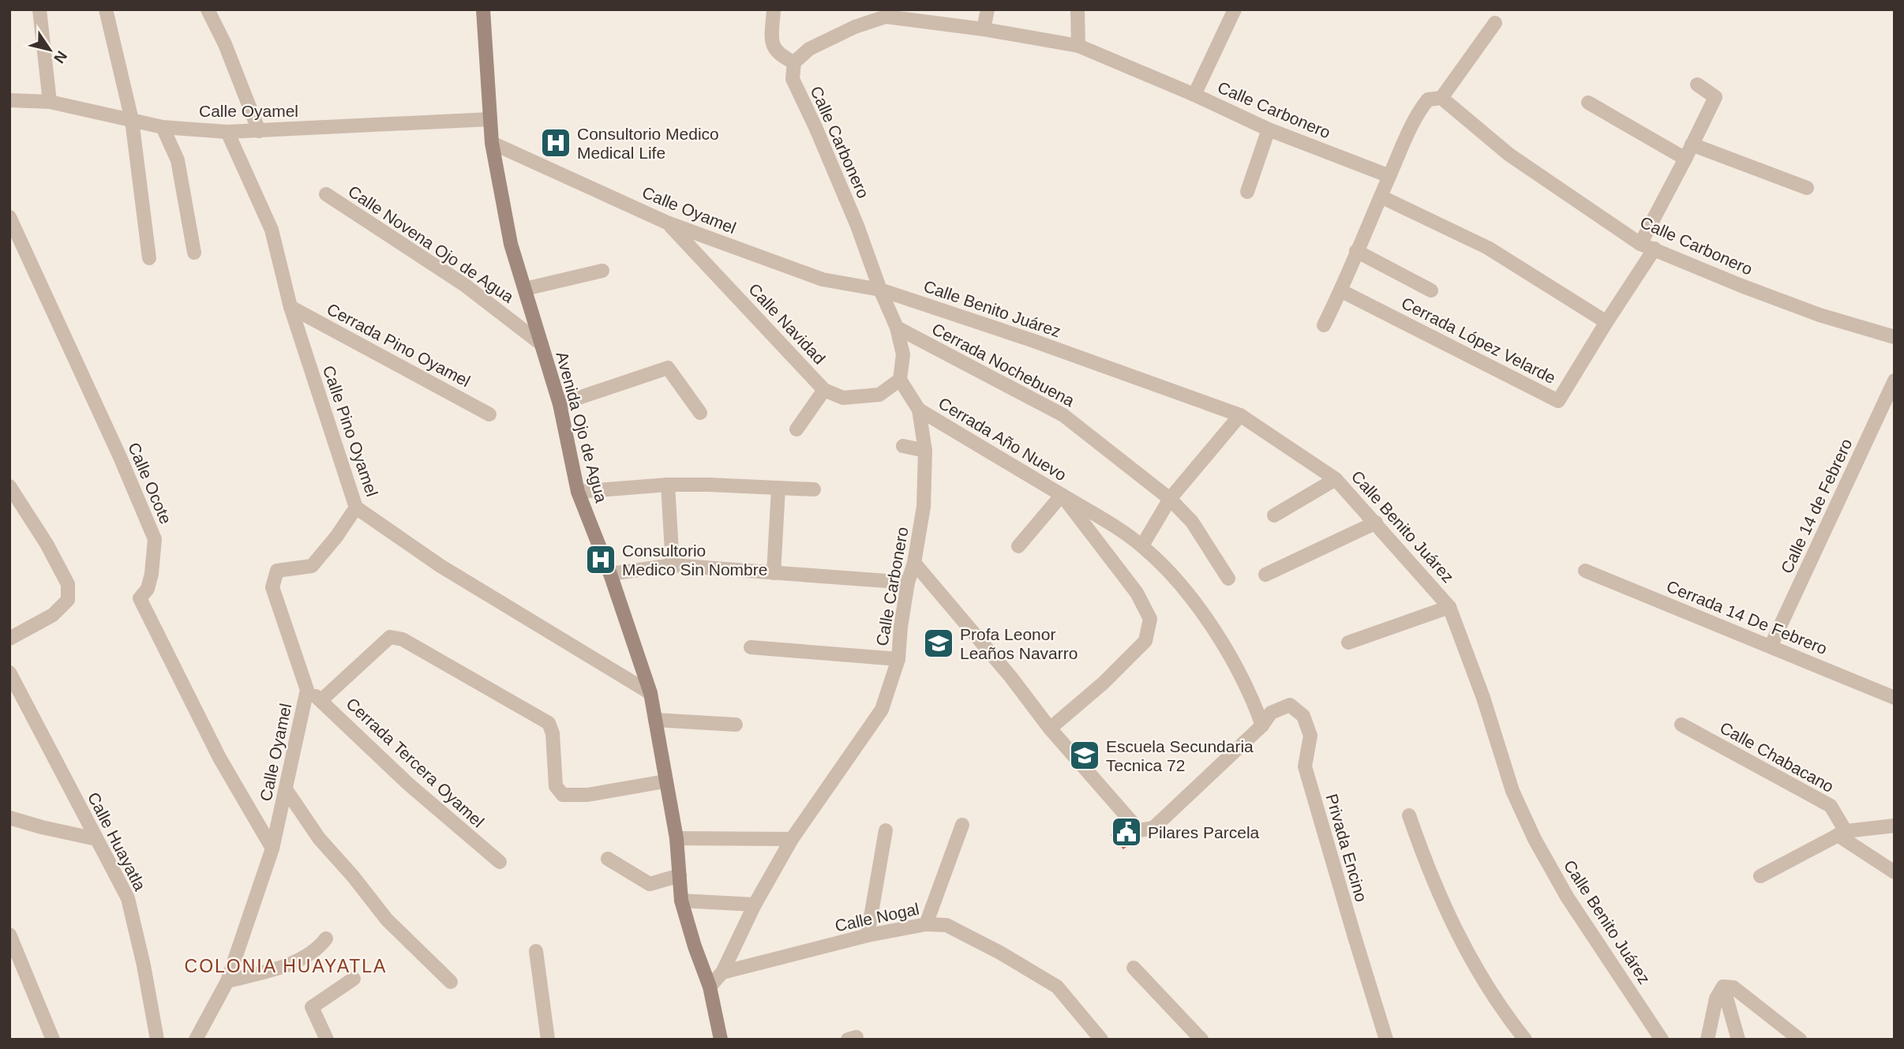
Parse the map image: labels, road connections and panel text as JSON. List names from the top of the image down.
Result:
{
  "streets": {
    "street": [
      "Calle Carbonero",
      "Calle Oyamel",
      "Calle Novena Ojo de Agua",
      "Calle Benito Juárez",
      "Calle Navidad",
      "Cerrada López Velarde",
      "Cerrada Pino Oyamel",
      "Cerrada Nochebuena",
      "Avenida Ojo de Agua",
      "Calle Pino Oyamel",
      "Cerrada Año Nuevo",
      "Calle Ocote",
      "Calle 14 de Febrero",
      "Cerrada 14 De Febrero",
      "Calle Chabacano",
      "Cerrada Tercera Oyamel",
      "Calle Huayatla",
      "Privada Encino",
      "Calle Nogal"
    ]
  },
  "crossings": [
    ["Calle Carbonero", "Calle Oyamel"],
    ["Calle Carbonero", "Calle Benito Juárez"],
    ["Calle Carbonero", "Calle Navidad"],
    ["Calle Carbonero", "Cerrada López Velarde"],
    ["Calle Carbonero", "Cerrada Nochebuena"],
    ["Calle Carbonero", "Avenida Ojo de Agua"],
    ["Calle Carbonero", "Cerrada Año Nuevo"],
    ["Calle Carbonero", "Calle Nogal"],
    ["Calle Oyamel", "Calle Benito Juárez"],
    ["Calle Oyamel", "Calle Navidad"],
    ["Calle Oyamel", "Avenida Ojo de Agua"],
    ["Calle Oyamel", "Calle Pino Oyamel"],
    ["Calle Oyamel", "Calle Ocote"],
    ["Calle Oyamel", "Cerrada Tercera Oyamel"],
    ["Calle Novena Ojo de Agua", "Avenida Ojo de Agua"],
    ["Cerrada Pino Oyamel", "Calle Pino Oyamel"],
    ["Avenida Ojo de Agua", "Calle Pino Oyamel"],
    ["Calle 14 de Febrero", "Cerrada 14 De Febrero"]
  ],
  "districts": ["COLONIA HUAYATLA"],
  "places": {
    "hospital": ["Consultorio Medico Medical Life", "Consultorio Medico Sin Nombre"],
    "school or university": ["Profa Leonor Leaños Navarro", "Escuela Secundaria Tecnica 72"],
    "public building": ["Pilares Parcela"]
  },
  "north": "bottom right"
}
